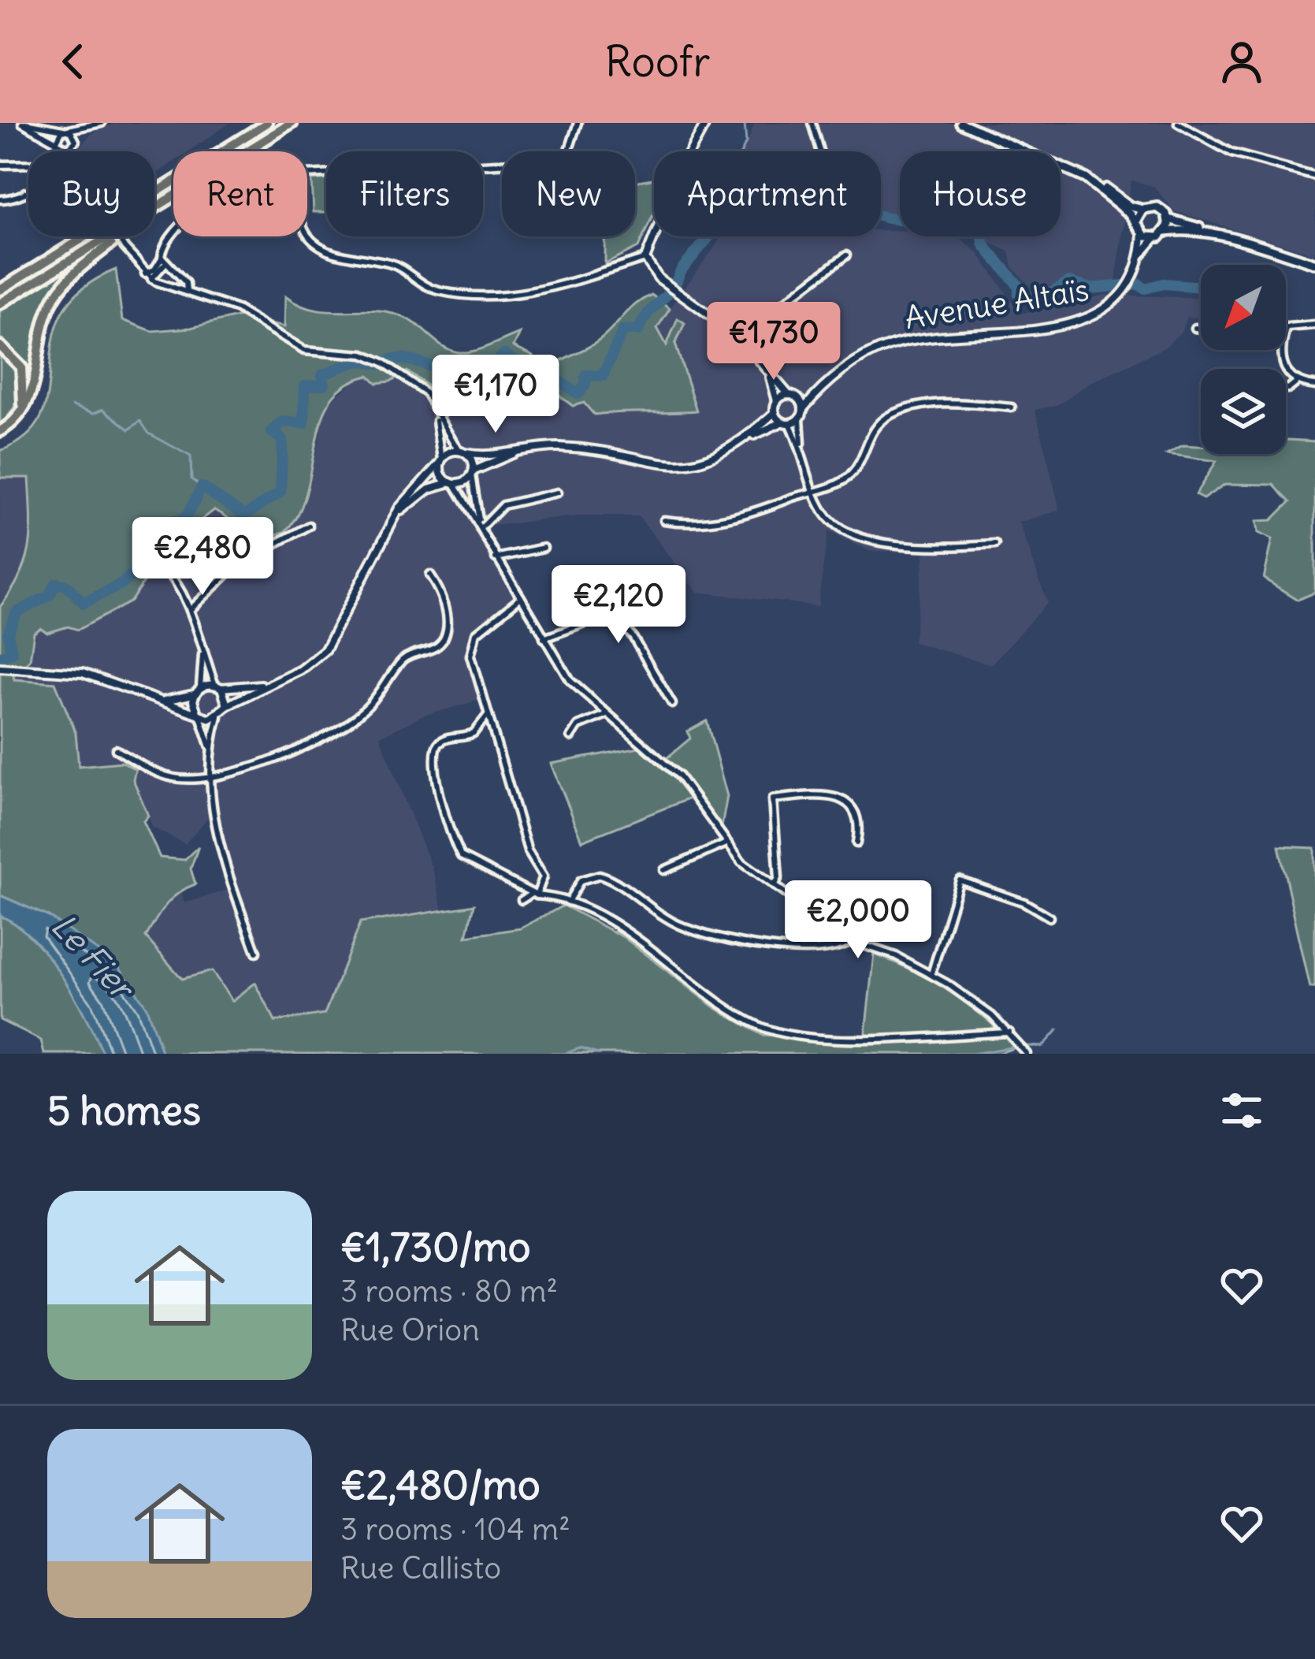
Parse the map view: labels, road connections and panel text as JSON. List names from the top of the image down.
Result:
{
  "streets": {
    "street": ["Avenue Altaïs"]
  },
  "water": ["Le Fier"],
  "north": "bottom left",
  "page": {
    "header": "Roofr",
    "chip": [
      "Buy",
      "Rent",
      "Filters",
      "New",
      "Apartment",
      "House"
    ],
    "price": [
      "€1,730",
      "€1,170",
      "€2,480",
      "€2,120",
      "€2,000"
    ],
    "heading": "5 homes",
    "list": [
      {
        "name": "€1,730/mo",
        "note": "3 rooms · 80 m² · Rue Orion"
      },
      {
        "name": "€2,480/mo",
        "note": "3 rooms · 104 m² · Rue Callisto"
      }
    ]
  }
}
